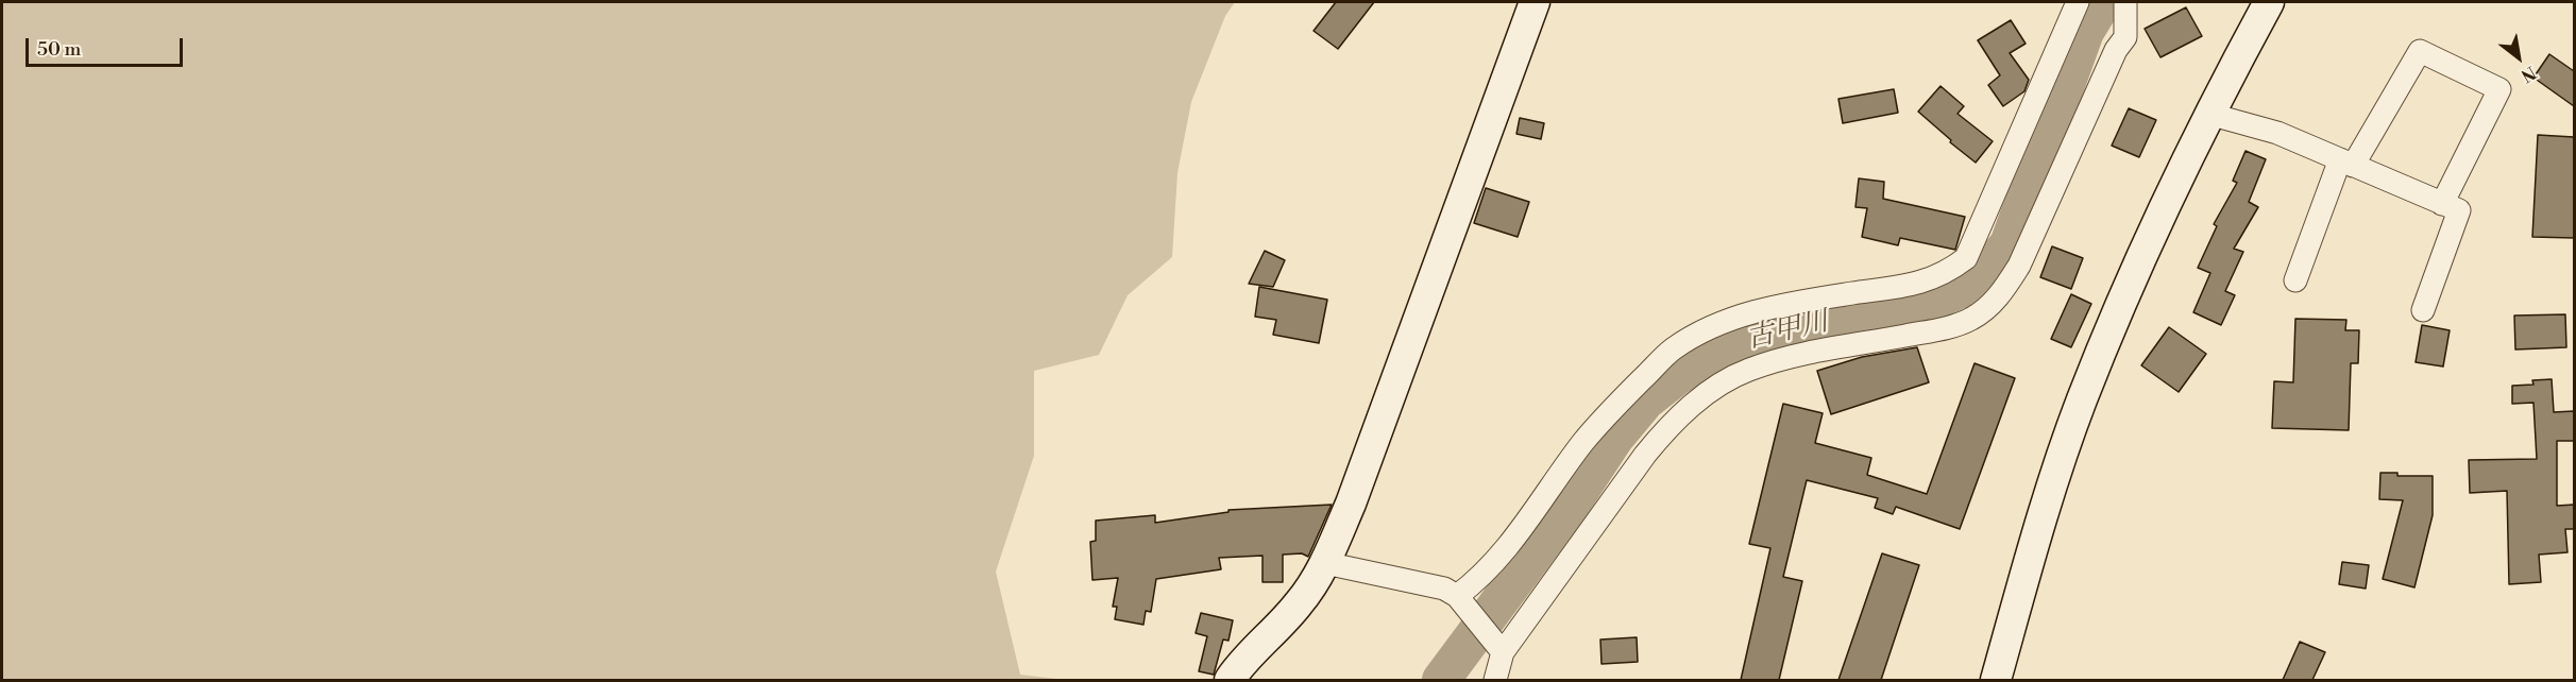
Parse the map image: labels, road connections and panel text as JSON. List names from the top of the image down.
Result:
{
  "water": ["古甲川"],
  "scale_bar": "50 m",
  "north": "bottom right"
}
